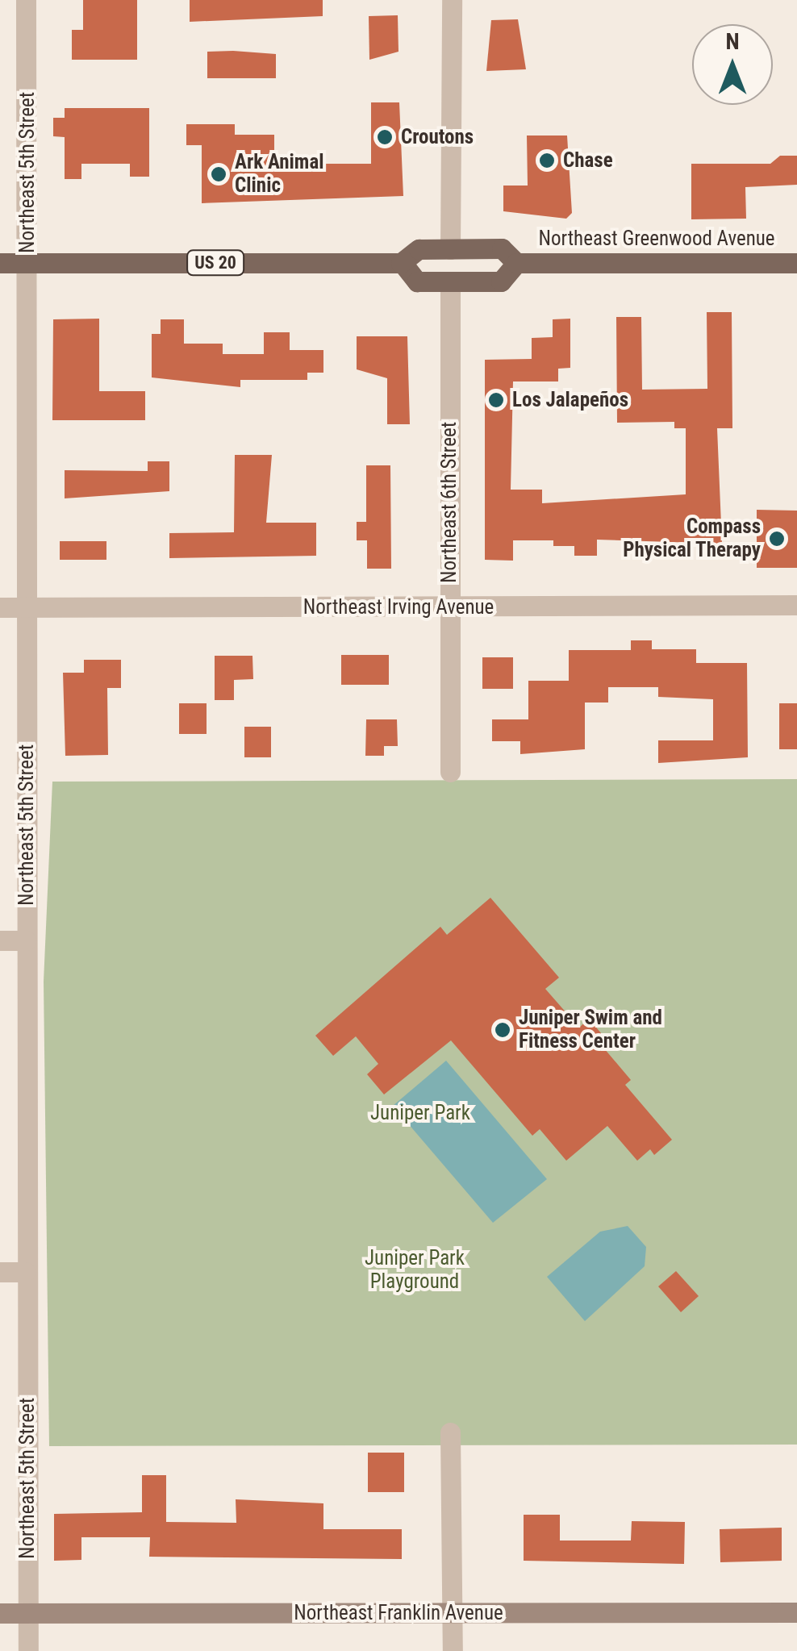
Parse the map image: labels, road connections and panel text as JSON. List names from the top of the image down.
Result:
{
  "streets": {
    "main road": ["Northeast Greenwood Avenue", "US 20"],
    "street": [
      "Northeast 5th Street",
      "Northeast 6th Street",
      "Northeast Irving Avenue",
      "Northeast Franklin Avenue"
    ]
  },
  "crossings": [
    ["Northeast 5th Street", "Northeast Greenwood Avenue"],
    ["Northeast 5th Street", "Northeast Irving Avenue"],
    ["Northeast 5th Street", "Northeast Franklin Avenue"],
    ["Northeast Greenwood Avenue", "Northeast 6th Street"],
    ["Northeast 6th Street", "Northeast Irving Avenue"]
  ],
  "parks": ["Juniper Park", "Juniper Park Playground"],
  "places": [
    "Croutons",
    "Chase",
    "Ark Animal Clinic",
    "Los Jalapeños",
    "Compass Physical Therapy",
    "Juniper Swim and Fitness Center"
  ],
  "north": "top"
}
